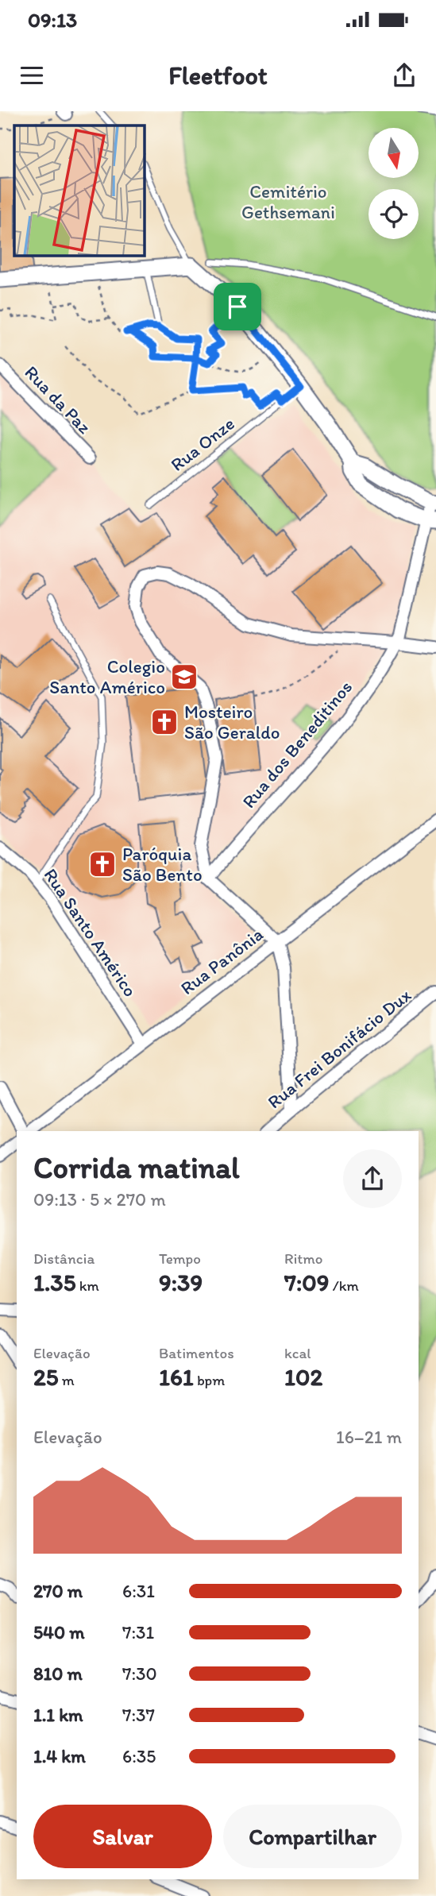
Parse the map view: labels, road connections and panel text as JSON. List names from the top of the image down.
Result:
{
  "streets": {
    "street": [
      "Rua da Paz",
      "Rua dos Beneditinos",
      "Rua Santo Américo",
      "Rua Panônia",
      "Rua Frei Bonifácio Dux"
    ],
    "lane": ["Rua Onze"]
  },
  "crossings": [
    ["Rua Santo Américo", "Rua Panônia"]
  ],
  "parks": ["Cemitério Gethsemani"],
  "places": {
    "school or university": ["Colegio Santo Américo"],
    "church": ["Mosteiro São Geraldo", "Paróquia São Bento"]
  },
  "north": "bottom",
  "page": {
    "status": "09:13",
    "header": "Fleetfoot",
    "heading": ["Corrida matinal", "09:13 · 5 × 270 m"],
    "stats": [
      ["Distância", "1.35 km"],
      ["Tempo", "9:39"],
      ["Ritmo", "7:09 /km"],
      ["Elevação", "25 m"],
      ["Batimentos", "161 bpm"],
      ["kcal", "102"]
    ],
    "chart": ["Elevação", "16–21 m"],
    "list": [
      {
        "name": "270 m",
        "note": "6:31"
      },
      {
        "name": "540 m",
        "note": "7:31"
      },
      {
        "name": "810 m",
        "note": "7:30"
      },
      {
        "name": "1.1 km",
        "note": "7:37"
      },
      {
        "name": "1.4 km",
        "note": "6:35"
      }
    ],
    "buttons": ["Salvar", "Compartilhar"]
  }
}
